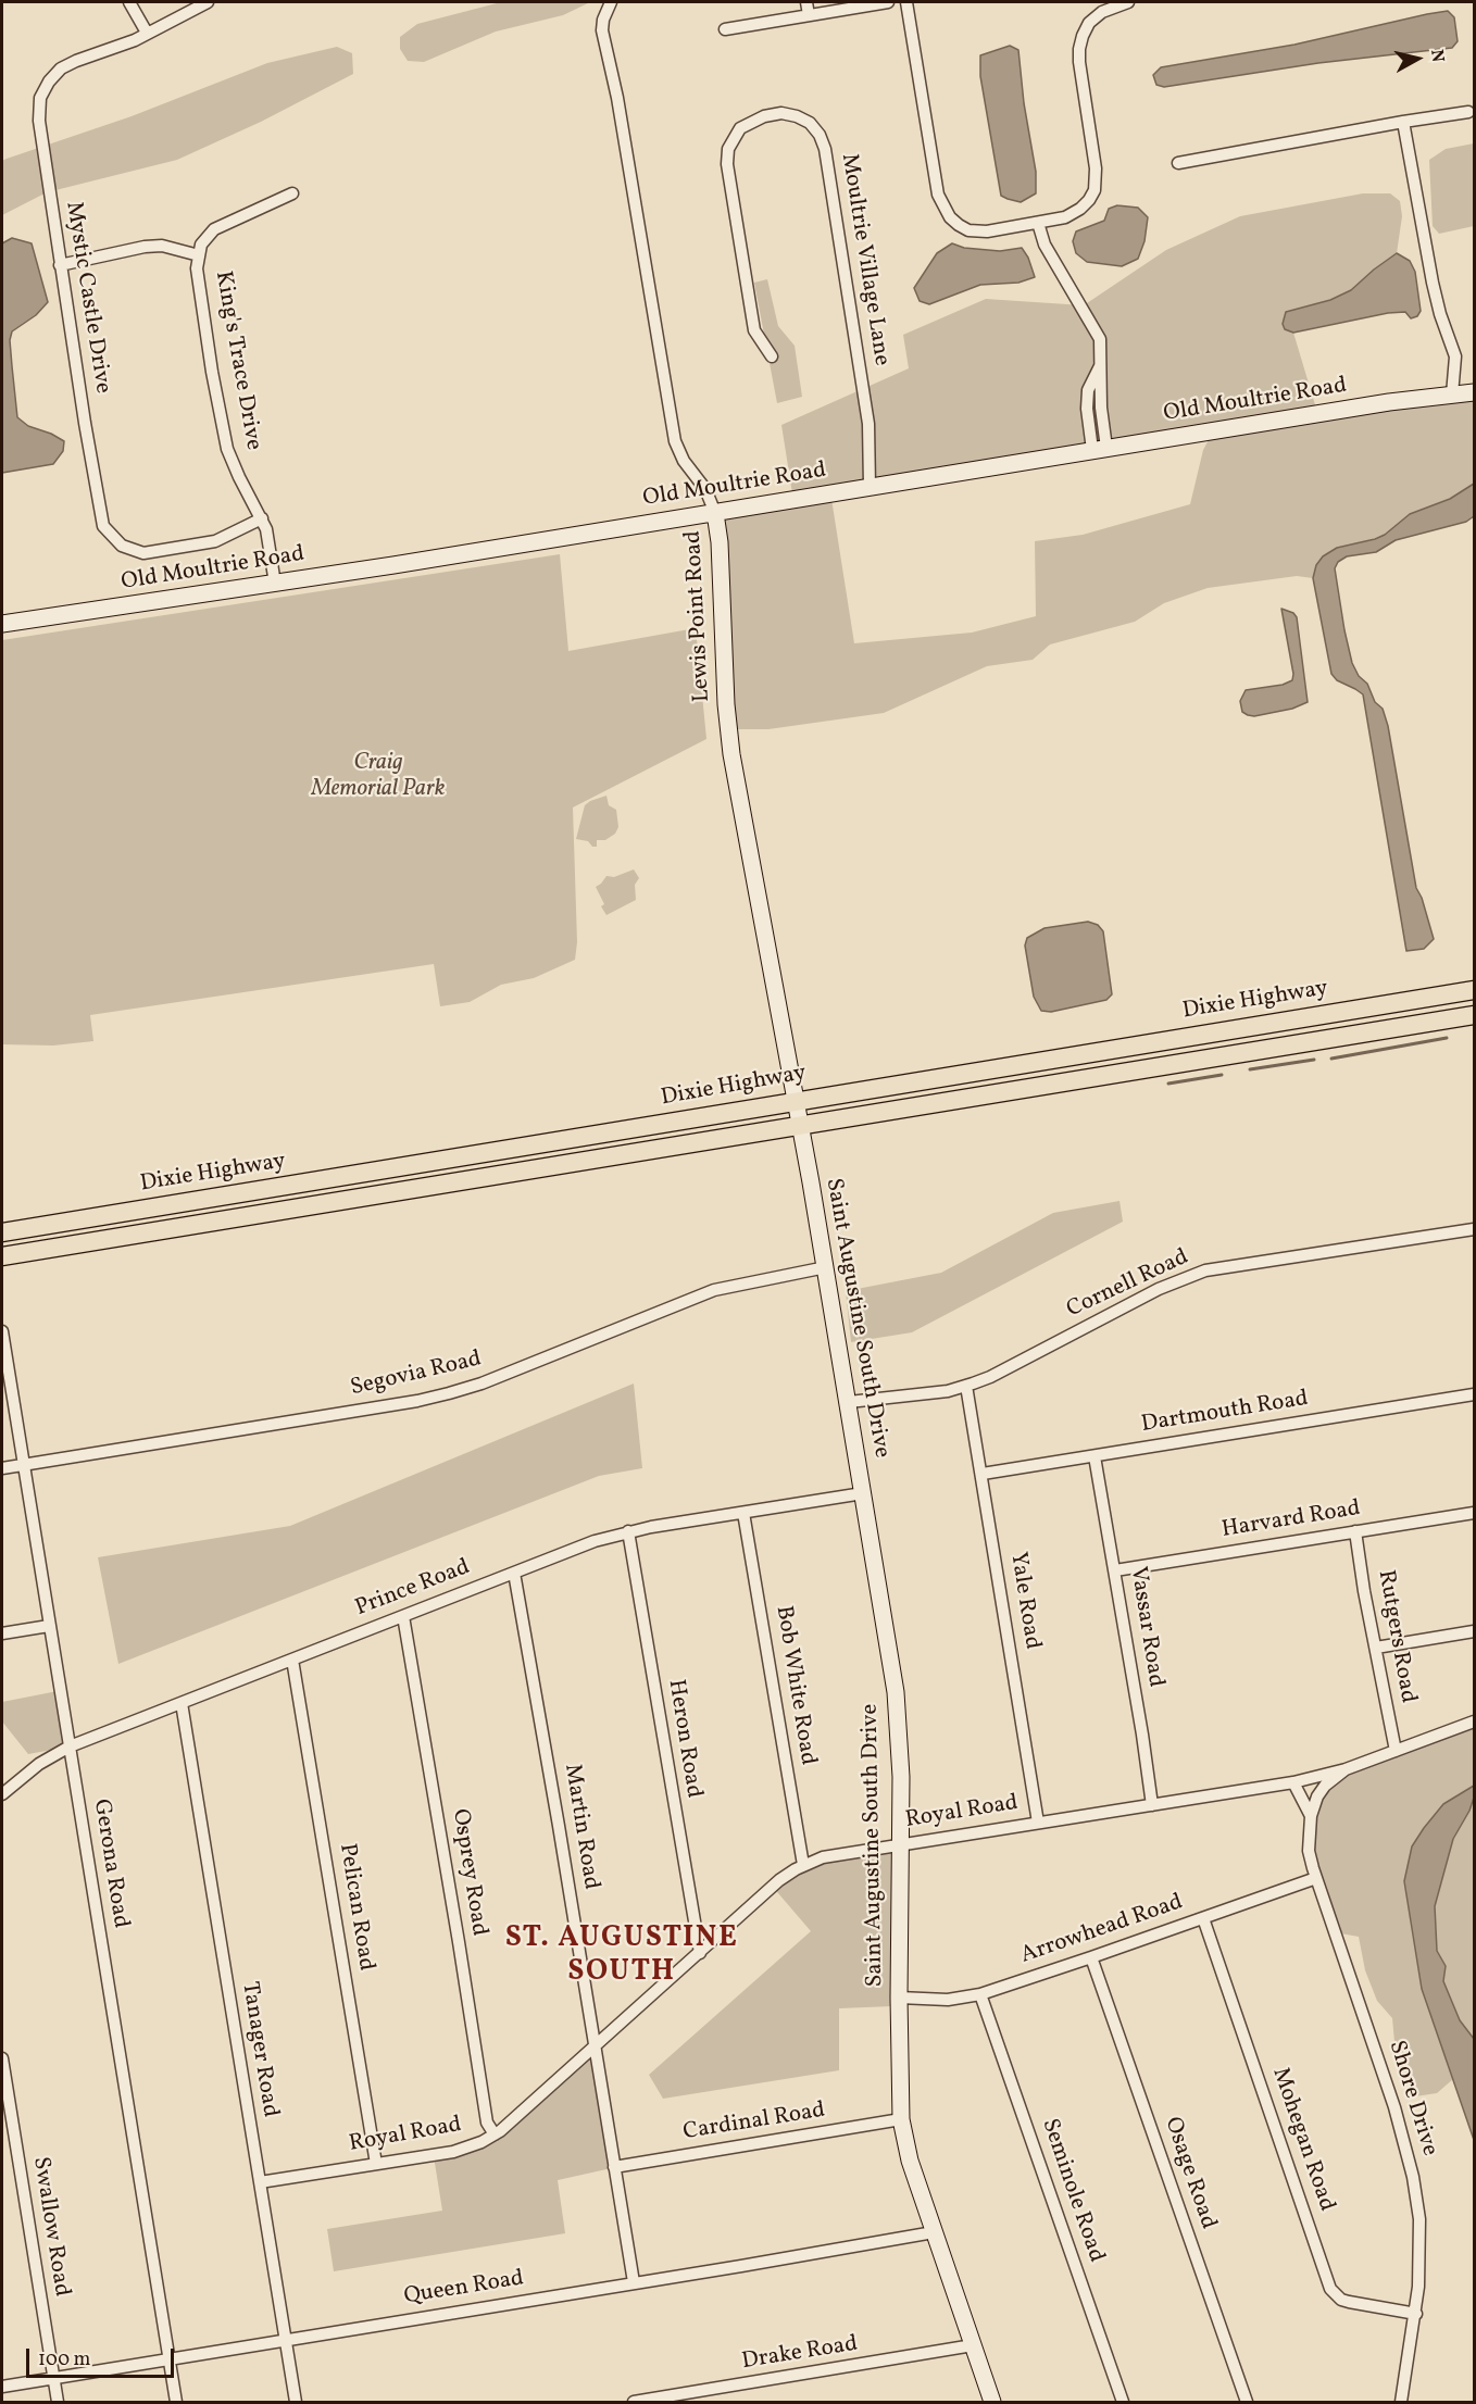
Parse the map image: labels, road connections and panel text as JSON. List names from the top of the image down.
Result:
{
  "streets": {
    "main road": ["Dixie Highway"],
    "street": [
      "Moultrie Village Lane",
      "Mystic Castle Drive",
      "King's Trace Drive",
      "Old Moultrie Road",
      "Lewis Point Road",
      "Cornell Road",
      "Saint Augustine South Drive",
      "Segovia Road",
      "Dartmouth Road",
      "Harvard Road",
      "Prince Road",
      "Yale Road",
      "Vassar Road",
      "Rutgers Road",
      "Bob White Road",
      "Heron Road",
      "Royal Road",
      "Martin Road",
      "Gerona Road",
      "Osprey Road",
      "Pelican Road",
      "Arrowhead Road",
      "Tanager Road",
      "Shore Drive",
      "Cardinal Road",
      "Mohegan Road",
      "Osage Road",
      "Seminole Road",
      "Swallow Road",
      "Queen Road",
      "Drake Road"
    ]
  },
  "crossings": [
    ["Moultrie Village Lane", "Old Moultrie Road"],
    ["Mystic Castle Drive", "King's Trace Drive"],
    ["King's Trace Drive", "Old Moultrie Road"],
    ["Old Moultrie Road", "Lewis Point Road"],
    ["Lewis Point Road", "Dixie Highway"],
    ["Lewis Point Road", "Saint Augustine South Drive"],
    ["Dixie Highway", "Saint Augustine South Drive"],
    ["Cornell Road", "Saint Augustine South Drive"],
    ["Cornell Road", "Yale Road"],
    ["Saint Augustine South Drive", "Segovia Road"],
    ["Saint Augustine South Drive", "Prince Road"],
    ["Saint Augustine South Drive", "Royal Road"],
    ["Saint Augustine South Drive", "Arrowhead Road"],
    ["Saint Augustine South Drive", "Cardinal Road"],
    ["Saint Augustine South Drive", "Queen Road"],
    ["Saint Augustine South Drive", "Drake Road"],
    ["Segovia Road", "Gerona Road"],
    ["Dartmouth Road", "Yale Road"],
    ["Dartmouth Road", "Vassar Road"],
    ["Harvard Road", "Vassar Road"],
    ["Harvard Road", "Rutgers Road"],
    ["Prince Road", "Bob White Road"],
    ["Prince Road", "Heron Road"],
    ["Prince Road", "Martin Road"],
    ["Prince Road", "Gerona Road"],
    ["Prince Road", "Osprey Road"],
    ["Prince Road", "Pelican Road"],
    ["Prince Road", "Tanager Road"],
    ["Yale Road", "Royal Road"],
    ["Vassar Road", "Royal Road"],
    ["Rutgers Road", "Shore Drive"],
    ["Bob White Road", "Royal Road"],
    ["Heron Road", "Royal Road"],
    ["Royal Road", "Martin Road"],
    ["Royal Road", "Osprey Road"],
    ["Royal Road", "Pelican Road"],
    ["Royal Road", "Tanager Road"],
    ["Royal Road", "Shore Drive"],
    ["Martin Road", "Cardinal Road"],
    ["Martin Road", "Queen Road"],
    ["Gerona Road", "Queen Road"],
    ["Arrowhead Road", "Shore Drive"],
    ["Arrowhead Road", "Mohegan Road"],
    ["Arrowhead Road", "Osage Road"],
    ["Arrowhead Road", "Seminole Road"],
    ["Tanager Road", "Queen Road"],
    ["Shore Drive", "Mohegan Road"],
    ["Swallow Road", "Queen Road"]
  ],
  "districts": ["ST. AUGUSTINE SOUTH"],
  "parks": ["Craig Memorial Park"],
  "scale_bar": "100 m",
  "north": "right"
}
